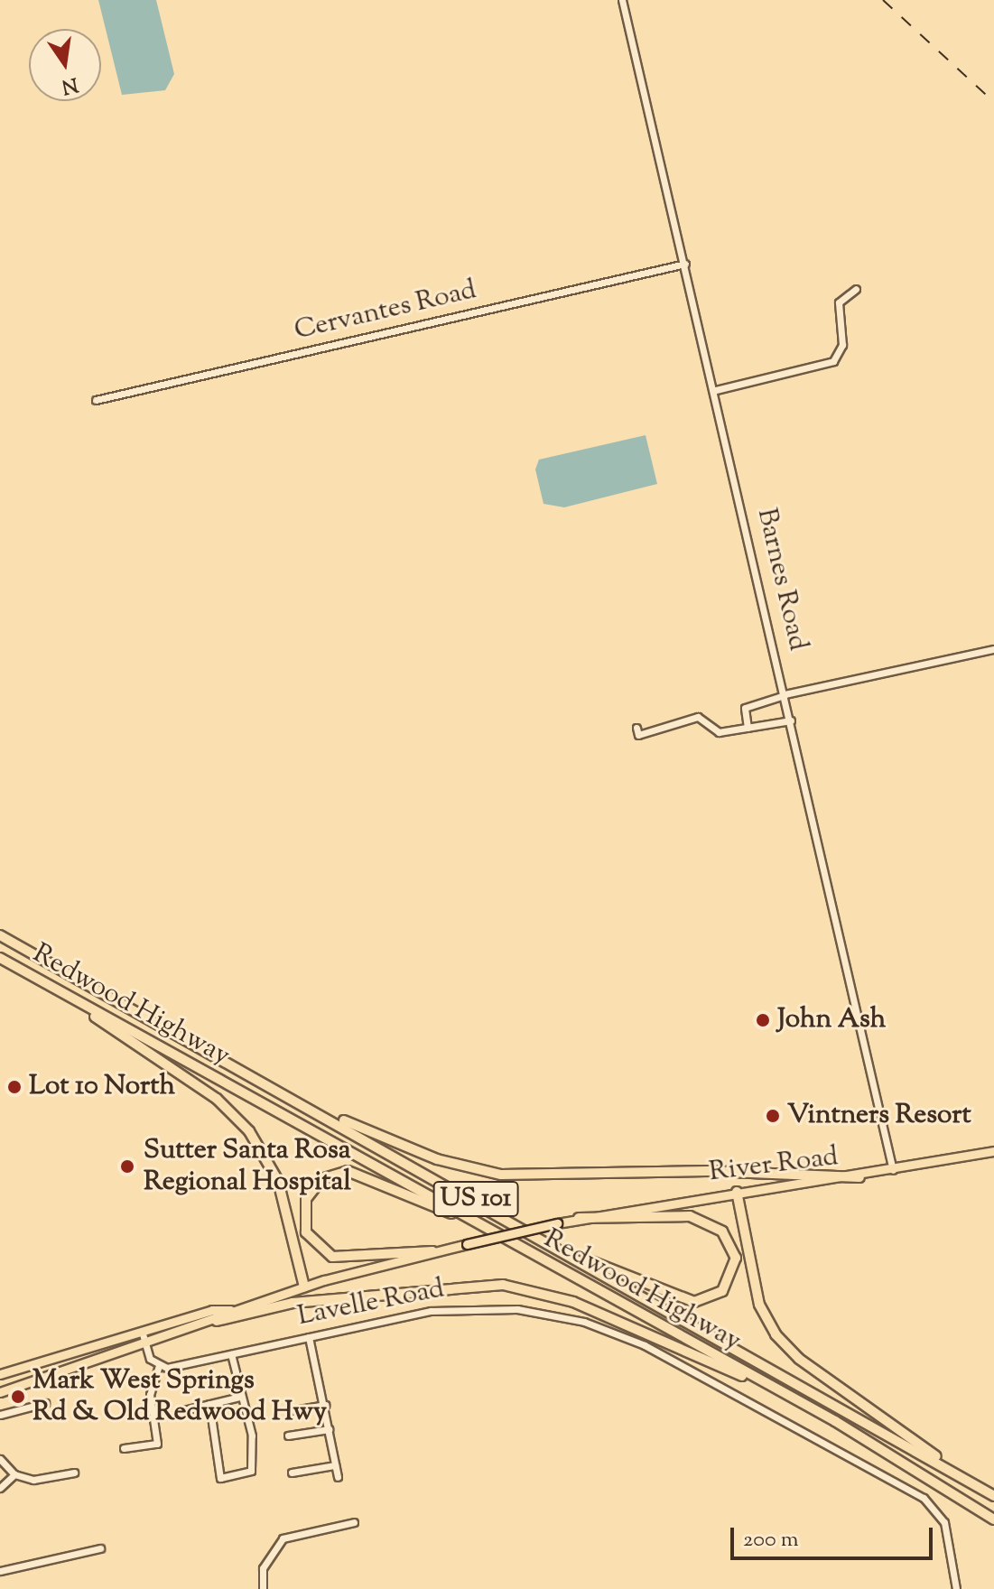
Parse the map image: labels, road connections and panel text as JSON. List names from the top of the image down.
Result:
{
  "streets": {
    "highway": ["Redwood Highway", "US 101"],
    "main road": ["River Road"],
    "street": ["Cervantes Road", "Barnes Road", "Lavelle Road"]
  },
  "crossings": [
    ["Cervantes Road", "Barnes Road"],
    ["Barnes Road", "River Road"]
  ],
  "places": [
    "John Ash",
    "Lot 10 North",
    "Vintners Resort",
    "Sutter Santa Rosa Regional Hospital",
    "Mark West Springs Rd & Old Redwood Hwy"
  ],
  "scale_bar": "200 m",
  "north": "bottom"
}
